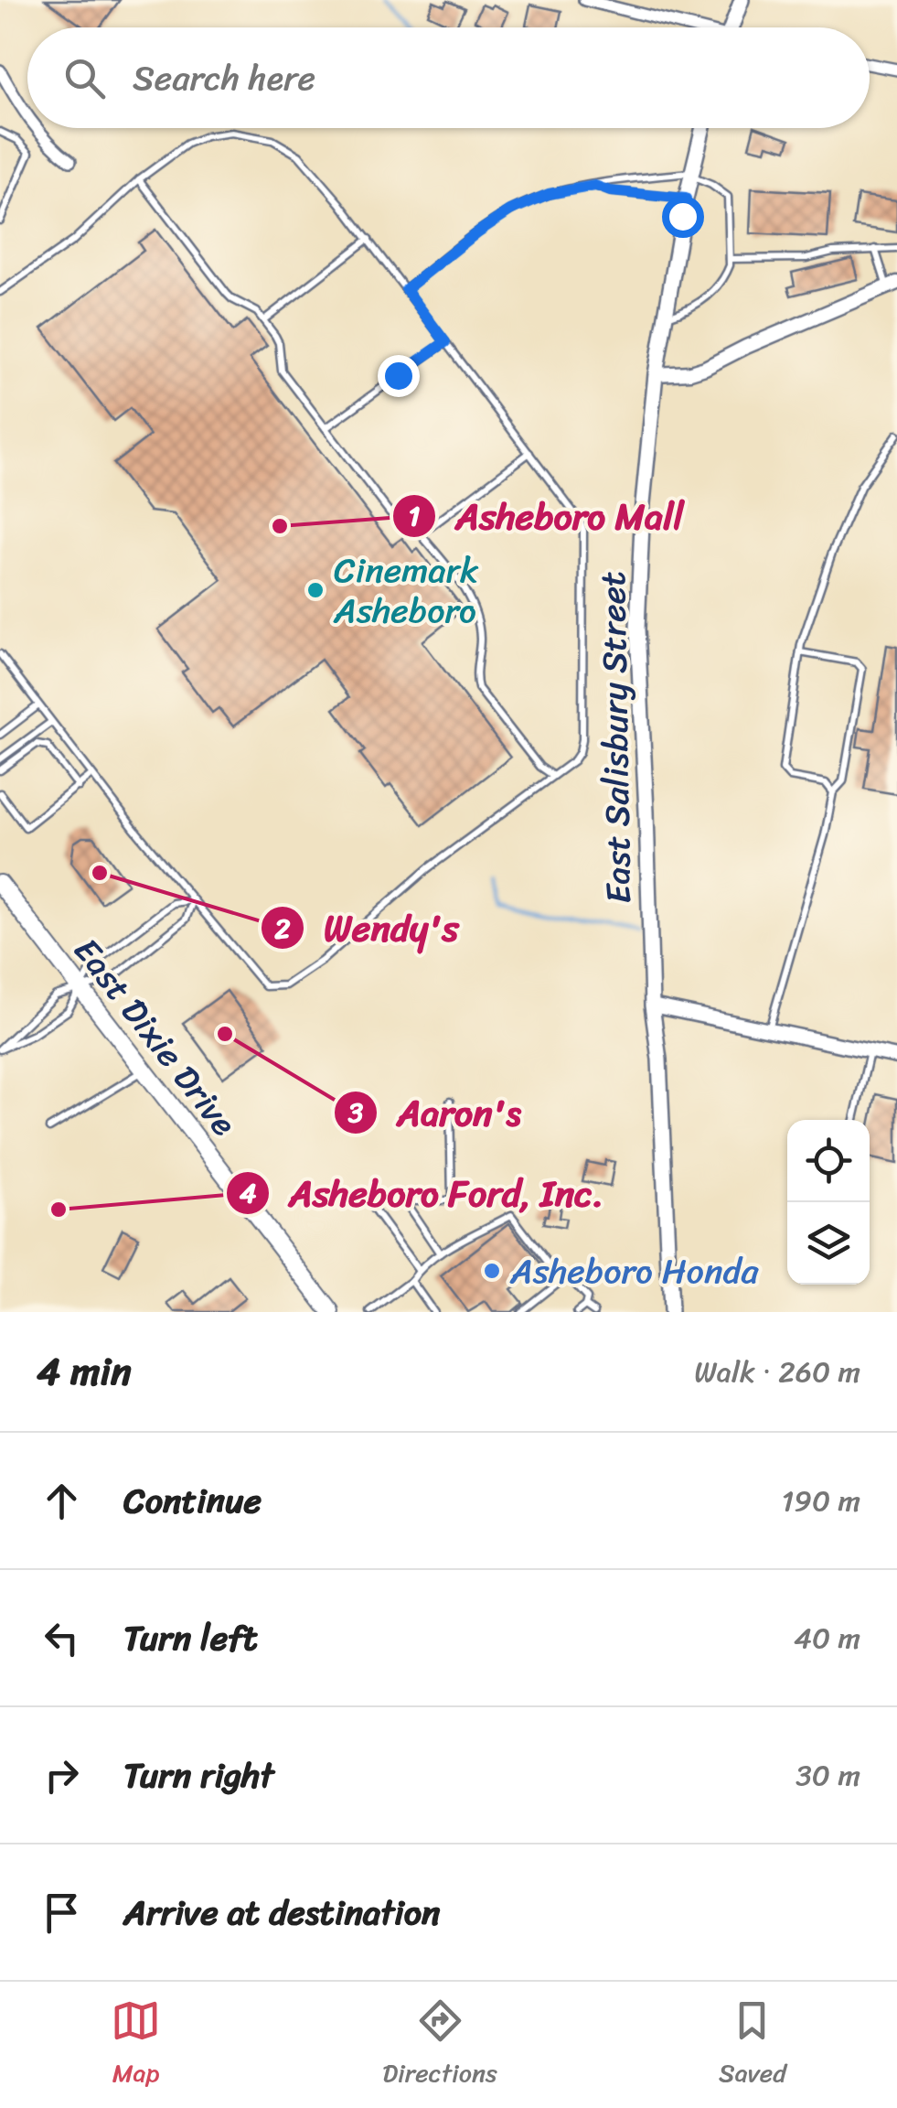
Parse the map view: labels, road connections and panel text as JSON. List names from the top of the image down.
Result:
{
  "streets": {
    "main road": ["East Salisbury Street", "East Dixie Drive"]
  },
  "places": [
    "Asheboro Mall",
    "Cinemark Asheboro",
    "Wendy's",
    "Aaron's",
    "Asheboro Ford, Inc.",
    "Asheboro Honda"
  ],
  "page": {
    "search": "Search here",
    "heading": ["4 min", "Walk · 260 m"],
    "list": [
      ["Continue", "190 m"],
      ["Turn left", "40 m"],
      ["Turn right", "30 m"],
      "Arrive at destination"
    ],
    "nav": ["Map", "Directions", "Saved"]
  }
}
